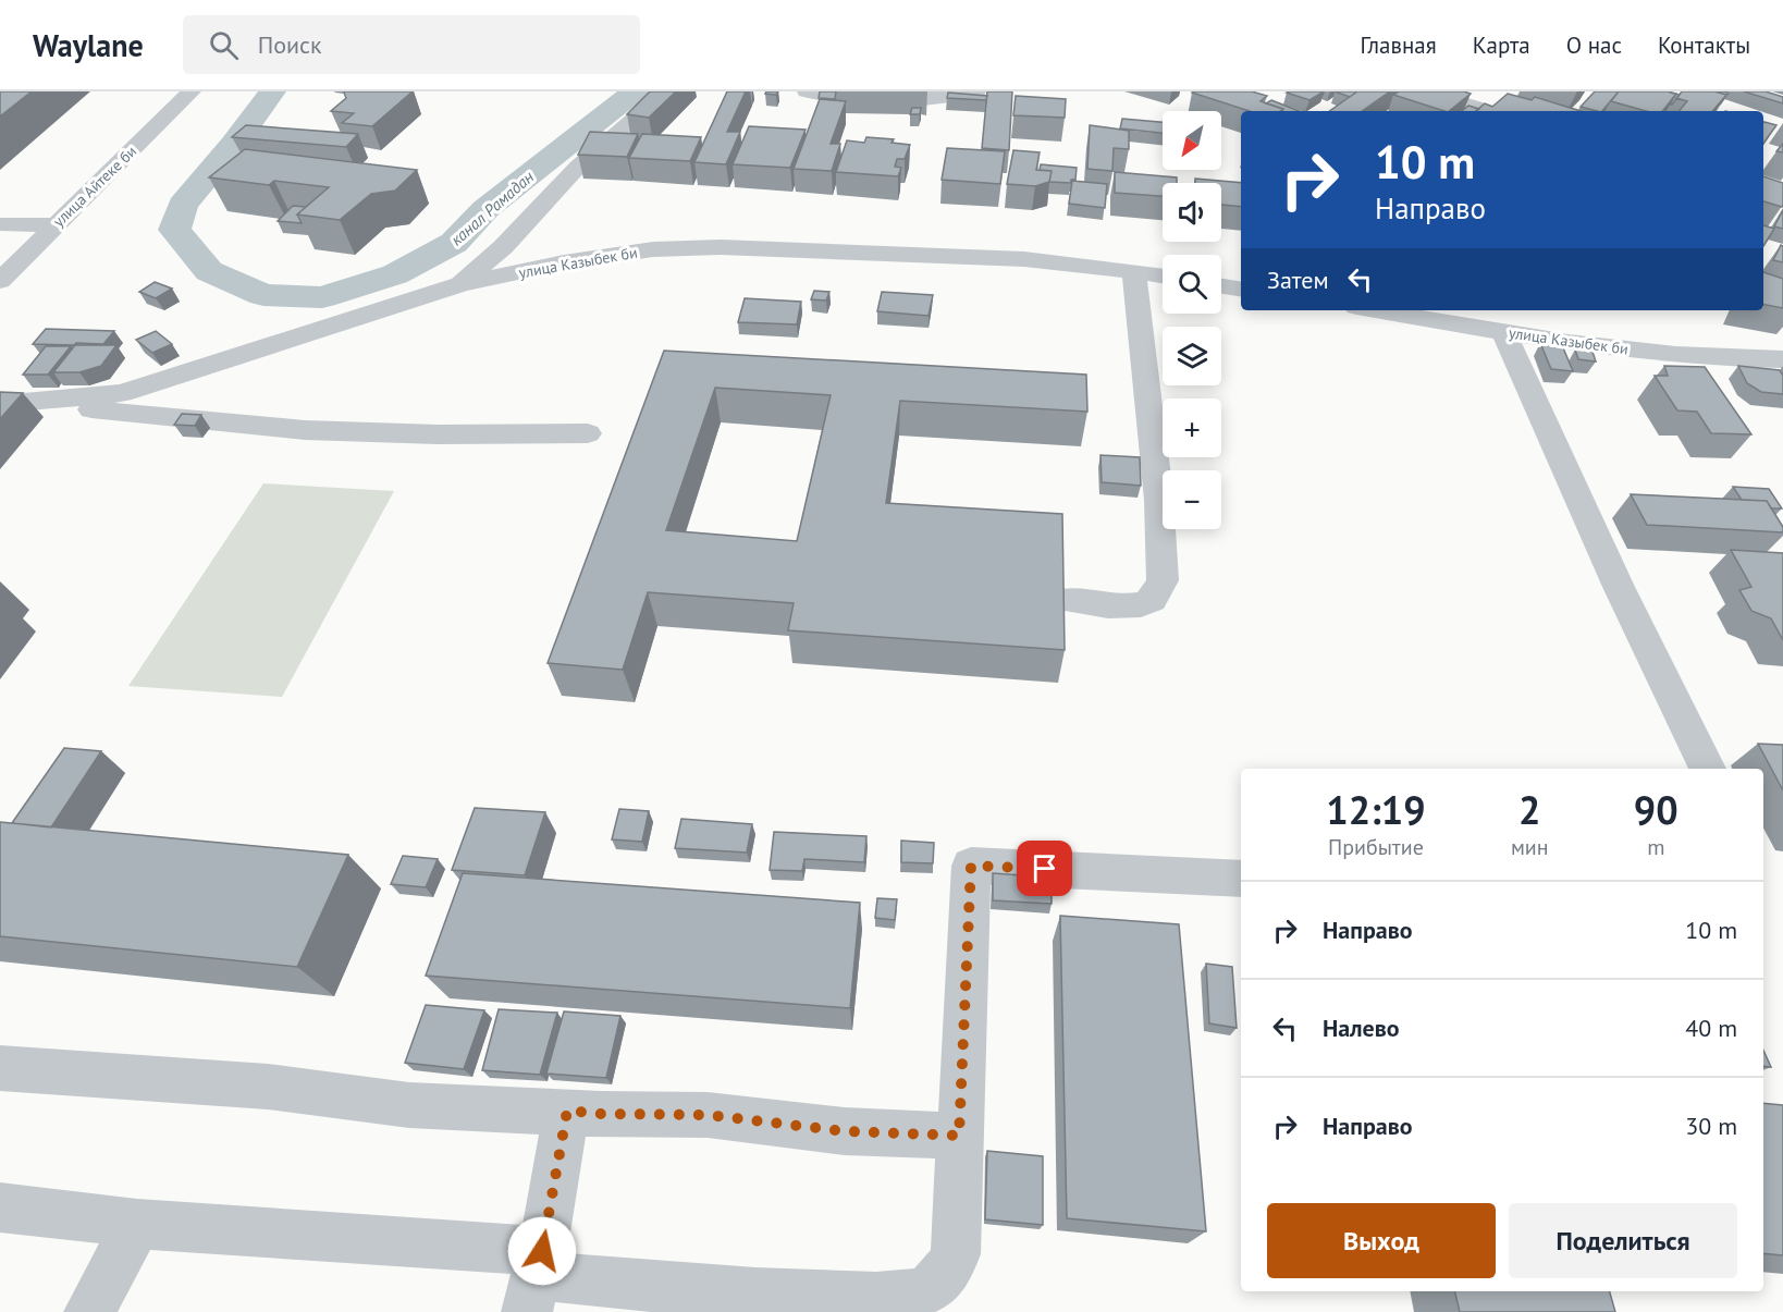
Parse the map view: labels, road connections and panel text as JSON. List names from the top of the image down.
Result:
{
  "streets": {
    "street": ["улица Айтеке би", "улица Казыбек би"]
  },
  "water": ["канал Рамадан"],
  "north": "bottom left",
  "page": {
    "header": "Waylane",
    "search": "Поиск",
    "nav": [
      "Главная",
      "Карта",
      "О нас",
      "Контакты"
    ],
    "map_buttons": ["+", "−"],
    "turn": ["10 m", "Направо"],
    "then": "Затем",
    "eta": [
      "12:19",
      "Прибытие",
      "2",
      "мин",
      "90",
      "m"
    ],
    "list": [
      {
        "name": "Направо",
        "value": "10 m"
      },
      {
        "name": "Налево",
        "value": "40 m"
      },
      {
        "name": "Направо",
        "value": "30 m"
      }
    ],
    "buttons": ["Выход", "Поделиться"]
  }
}
